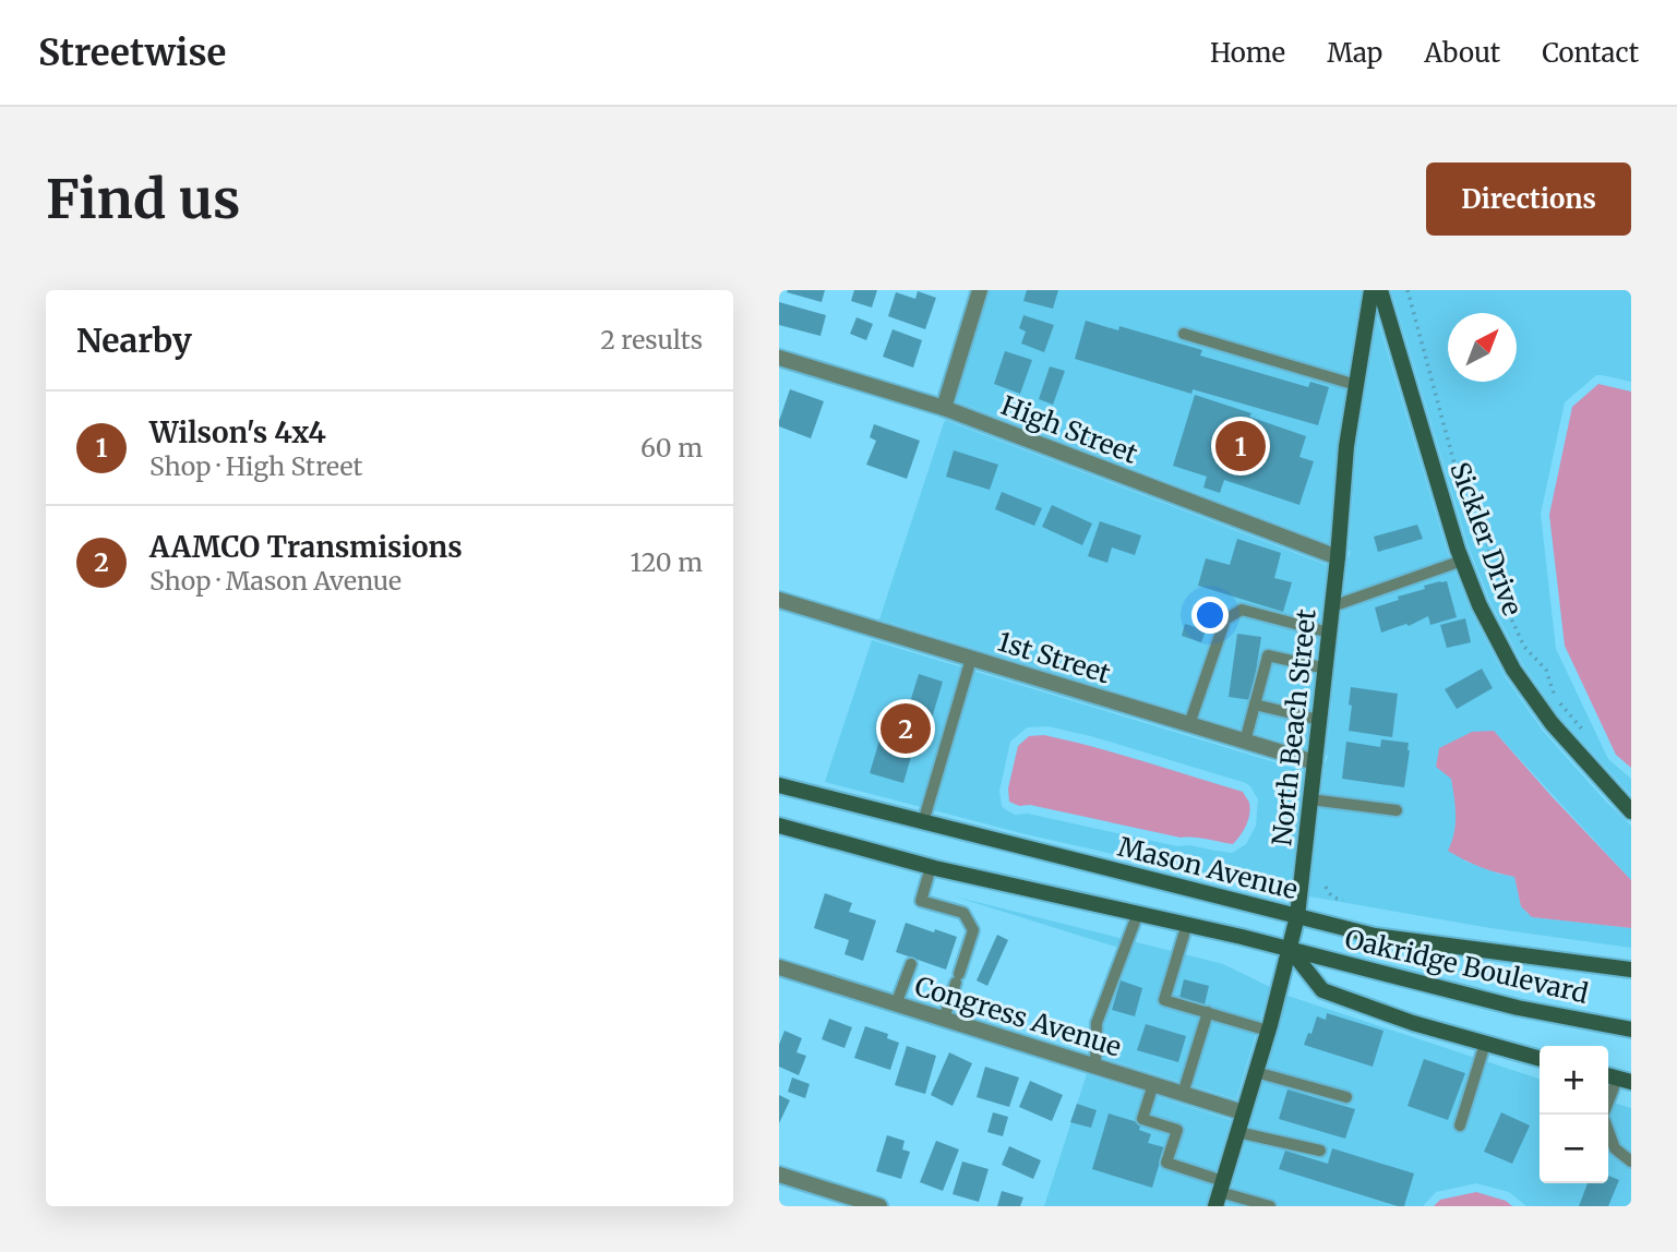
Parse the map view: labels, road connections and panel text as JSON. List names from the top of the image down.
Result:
{
  "streets": {
    "street": [
      "High Street",
      "Sickler Drive",
      "1st Street",
      "North Beach Street",
      "Mason Avenue",
      "Oakridge Boulevard",
      "Congress Avenue"
    ]
  },
  "crossings": [
    ["High Street", "North Beach Street"],
    ["1st Street", "North Beach Street"],
    ["North Beach Street", "Mason Avenue"],
    ["North Beach Street", "Oakridge Boulevard"],
    ["North Beach Street", "Congress Avenue"]
  ],
  "north": "top right",
  "page": {
    "header": "Streetwise",
    "nav": [
      "Home",
      "Map",
      "About",
      "Contact"
    ],
    "buttons": "Directions",
    "title": "Find us",
    "heading": ["Nearby", "2 results"],
    "list": [
      {
        "mark": "1",
        "name": "Wilson's 4x4",
        "note": "Shop · High Street",
        "value": "60 m"
      },
      {
        "mark": "2",
        "name": "AAMCO Transmisions",
        "note": "Shop · Mason Avenue",
        "value": "120 m"
      }
    ],
    "pins": ["1", "2"],
    "map_buttons": ["+", "−"]
  }
}
